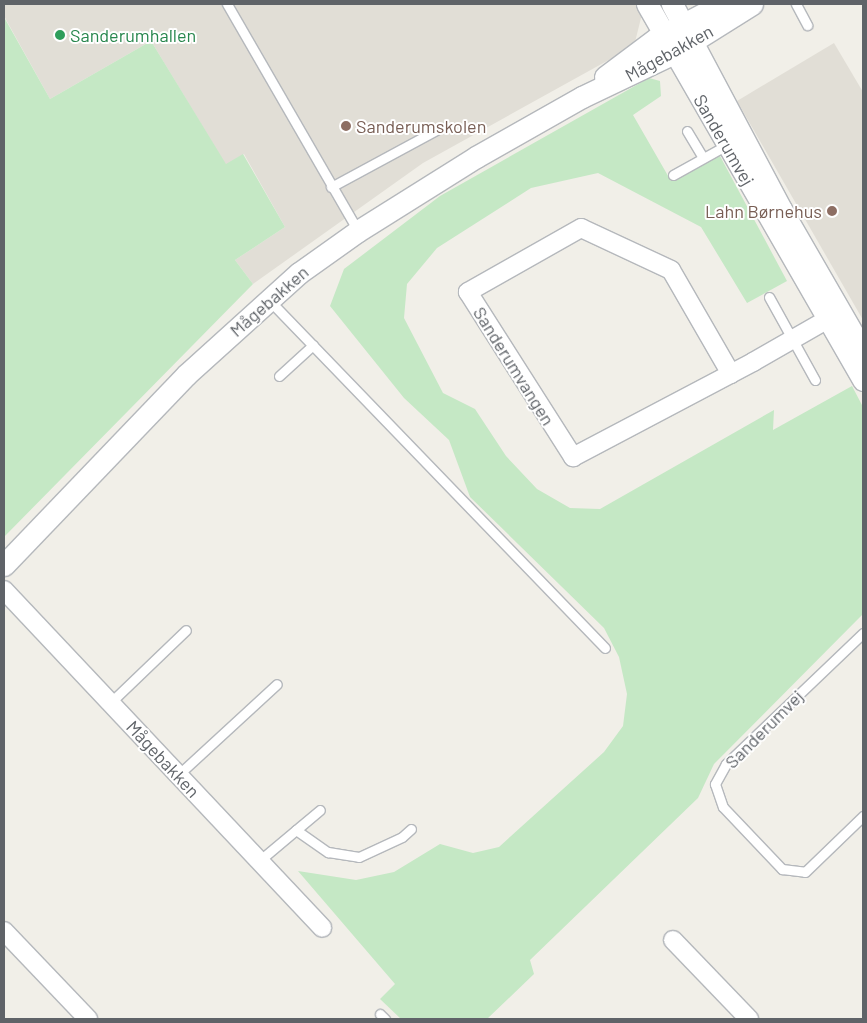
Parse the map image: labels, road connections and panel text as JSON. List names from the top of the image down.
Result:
{
  "streets": {
    "street": ["Mågebakken", "Sanderumvej", "Sanderumvangen"]
  },
  "crossings": [
    ["Mågebakken", "Sanderumvej"],
    ["Sanderumvej", "Sanderumvangen"]
  ],
  "places": ["Sanderumhallen", "Sanderumskolen", "Lahn Børnehus"]
}
